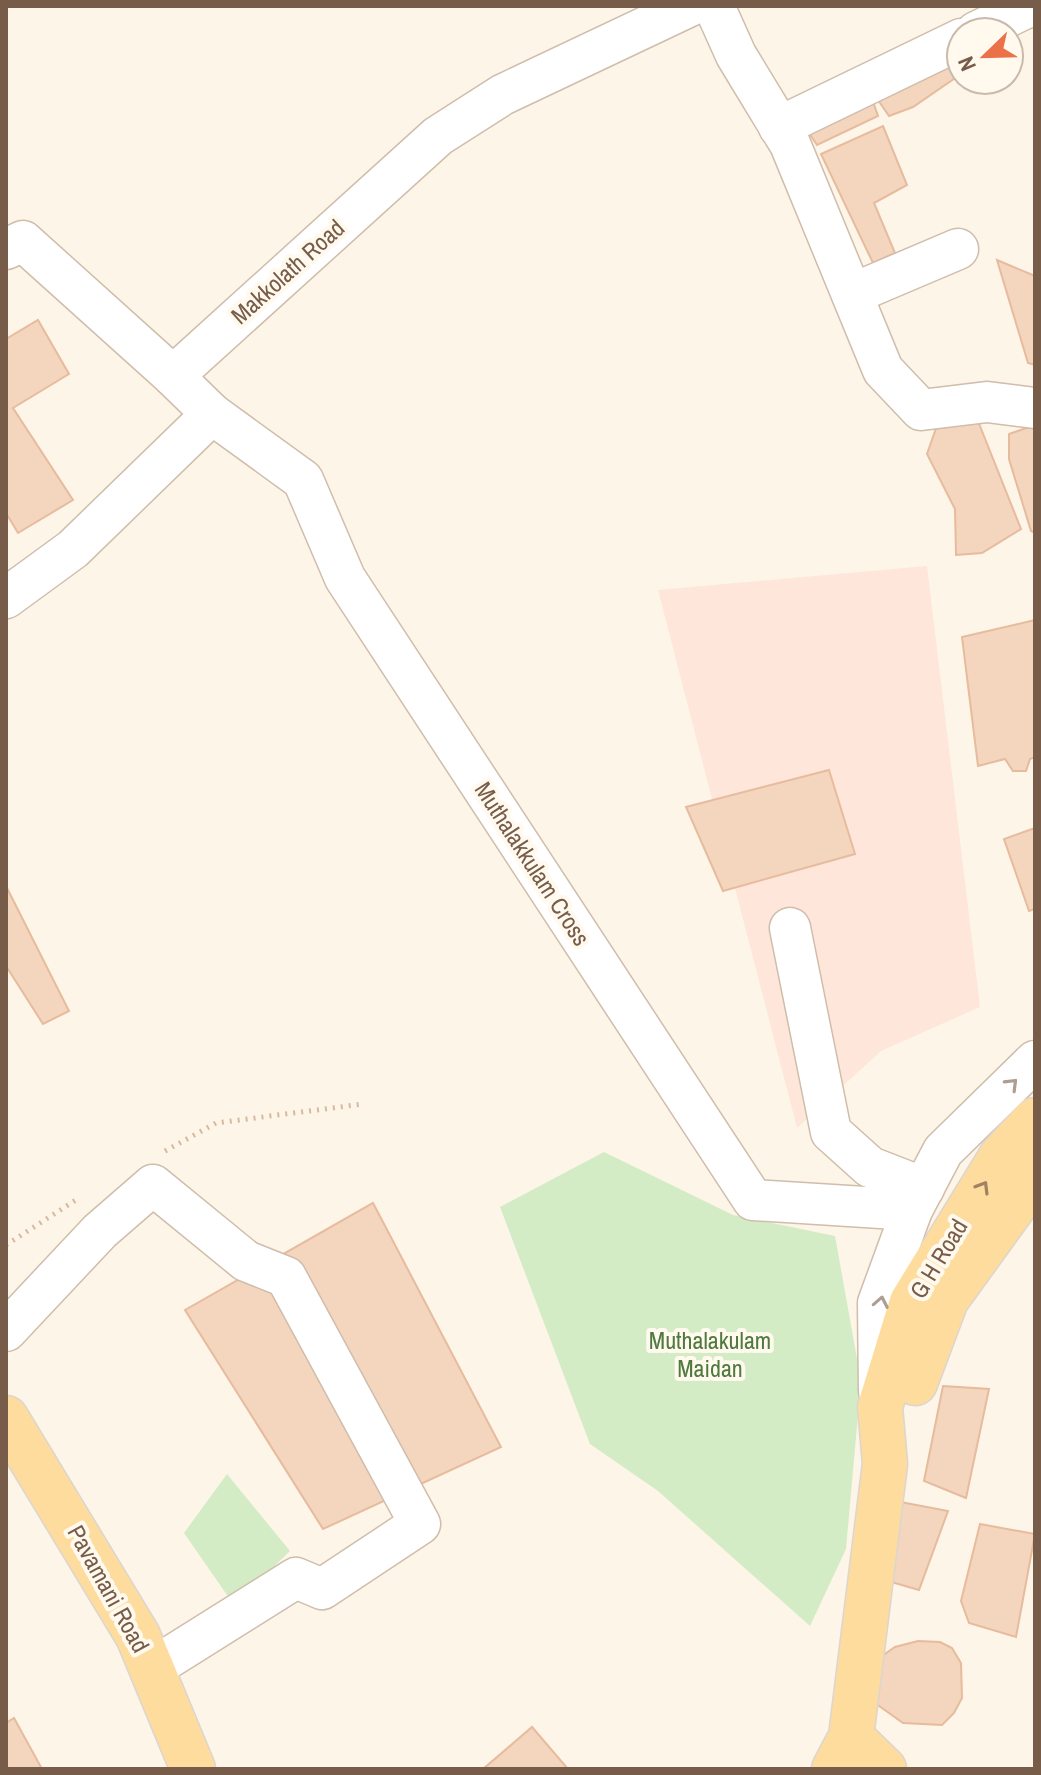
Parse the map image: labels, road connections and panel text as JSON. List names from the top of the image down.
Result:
{
  "streets": {
    "main road": ["G H Road", "Pavamani Road"],
    "street": ["Makkolath Road", "Muthalakkulam Cross"]
  },
  "parks": ["Muthalakulam Maidan"],
  "north": "bottom left"
}
